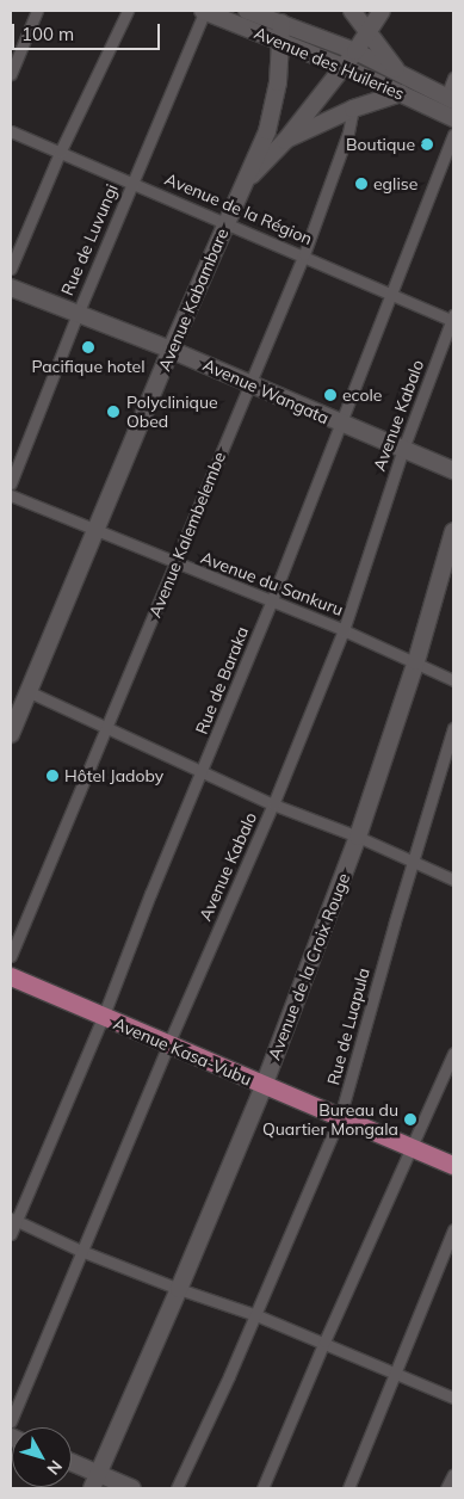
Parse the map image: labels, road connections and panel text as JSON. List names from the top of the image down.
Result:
{
  "streets": {
    "main road": ["Avenue Kasa-Vubu"],
    "street": [
      "Avenue des Huileries",
      "Avenue de la Région",
      "Rue de Luvungi",
      "Avenue Kabambare",
      "Avenue Wangata",
      "Avenue Kabalo",
      "Avenue Kalembelembe",
      "Avenue du Sankuru",
      "Rue de Baraka",
      "Avenue de la Croix Rouge",
      "Rue de Luapula"
    ]
  },
  "crossings": [
    ["Avenue des Huileries", "Rue de Luvungi"],
    ["Avenue des Huileries", "Avenue Kabambare"],
    ["Avenue de la Région", "Rue de Luvungi"],
    ["Avenue de la Région", "Avenue Kabambare"],
    ["Avenue de la Région", "Avenue Kabalo"],
    ["Avenue de la Région", "Avenue Kalembelembe"],
    ["Avenue de la Région", "Rue de Baraka"],
    ["Rue de Luvungi", "Avenue Wangata"],
    ["Avenue Kabambare", "Avenue Wangata"],
    ["Avenue Kabambare", "Avenue du Sankuru"],
    ["Avenue Wangata", "Avenue Kabalo"],
    ["Avenue Wangata", "Avenue Kalembelembe"],
    ["Avenue Wangata", "Rue de Baraka"],
    ["Avenue Kabalo", "Avenue du Sankuru"],
    ["Avenue Kabalo", "Avenue Kasa-Vubu"],
    ["Avenue Kalembelembe", "Avenue du Sankuru"],
    ["Avenue du Sankuru", "Rue de Baraka"],
    ["Avenue du Sankuru", "Avenue de la Croix Rouge"],
    ["Rue de Baraka", "Avenue Kasa-Vubu"],
    ["Avenue de la Croix Rouge", "Avenue Kasa-Vubu"],
    ["Rue de Luapula", "Avenue Kasa-Vubu"]
  ],
  "places": [
    "Boutique",
    "eglise",
    "Pacifique hotel",
    "ecole",
    "Polyclinique Obed",
    "Hôtel Jadoby",
    "Bureau du Quartier Mongala"
  ],
  "scale_bar": "100 m",
  "north": "bottom right"
}
